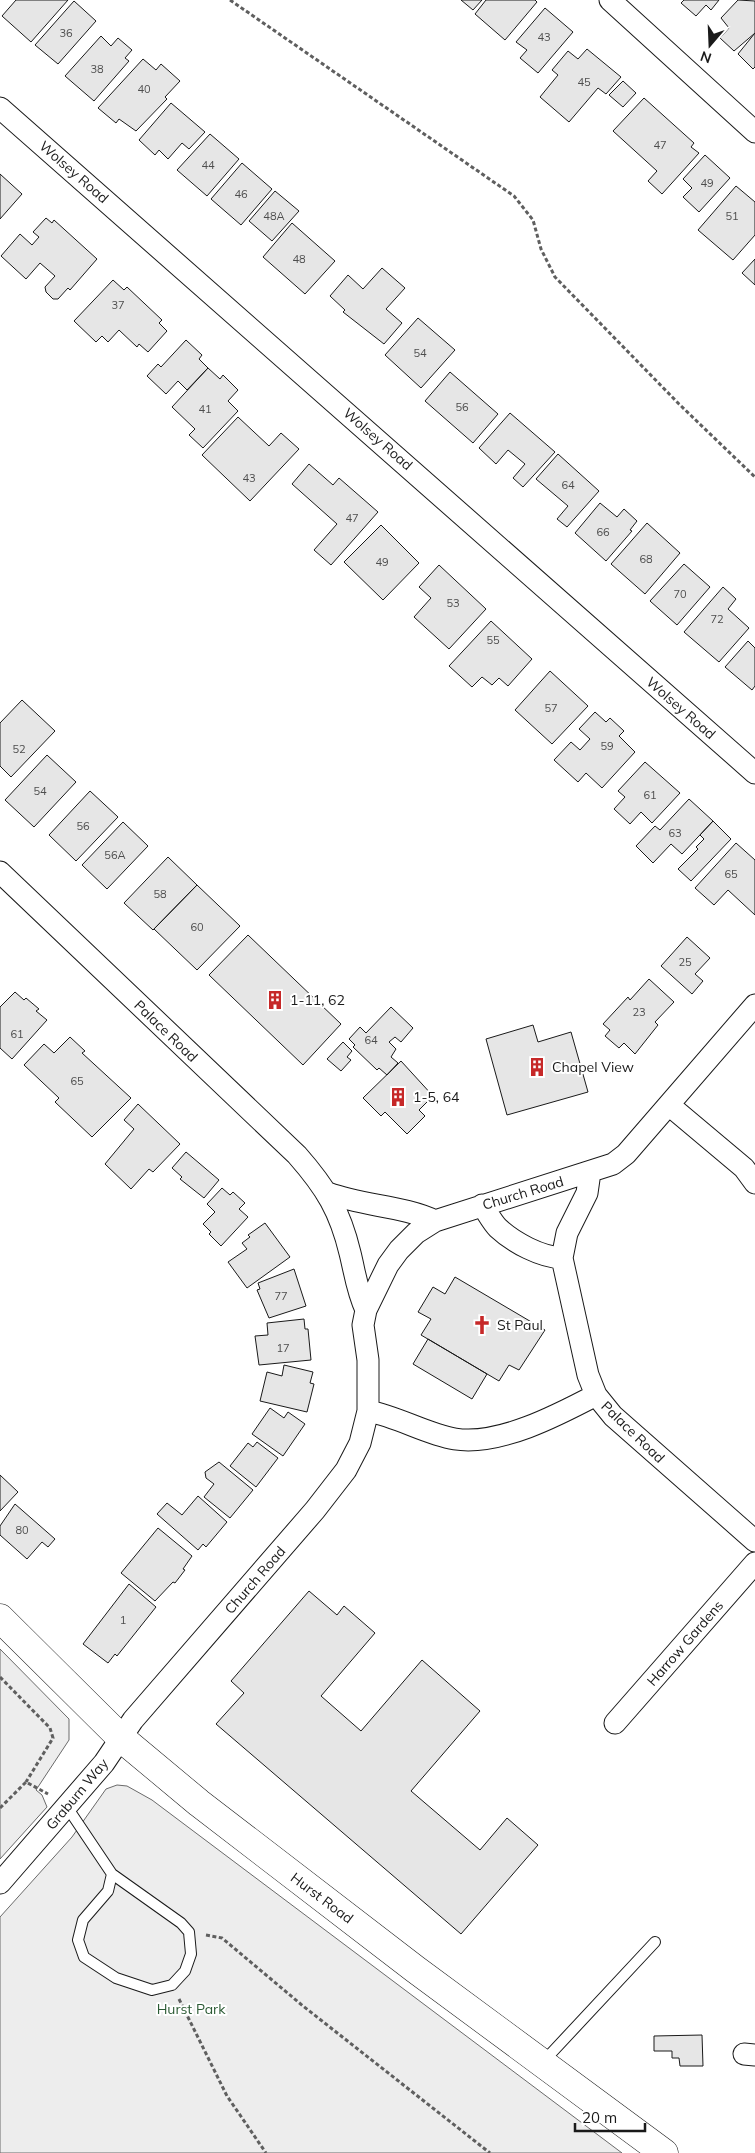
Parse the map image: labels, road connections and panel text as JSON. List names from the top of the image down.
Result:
{
  "streets": {
    "main road": ["Hurst Road"],
    "street": [
      "Wolsey Road",
      "Palace Road",
      "Church Road",
      "Harrow Gardens",
      "Graburn Way"
    ]
  },
  "crossings": [
    ["Palace Road", "Church Road"],
    ["Church Road", "Graburn Way"],
    ["Church Road", "Hurst Road"],
    ["Graburn Way", "Hurst Road"]
  ],
  "parks": ["Hurst Park"],
  "places": {
    "building": ["1-11, 62", "Chapel View", "1-5, 64"],
    "church": ["St Paul"]
  },
  "house_numbers": [
    "36",
    "43",
    "38",
    "45",
    "40",
    "47",
    "44",
    "49",
    "46",
    "48A",
    "51",
    "48",
    "37",
    "54",
    "56",
    "41",
    "43",
    "64",
    "47",
    "66",
    "68",
    "49",
    "70",
    "53",
    "72",
    "55",
    "57",
    "59",
    "52",
    "54",
    "61",
    "56",
    "63",
    "56A",
    "65",
    "58",
    "60",
    "25",
    "23",
    "61",
    "64",
    "65",
    "77",
    "17",
    "80",
    "1"
  ],
  "scale_bar": "20 m",
  "north": "bottom"
}
